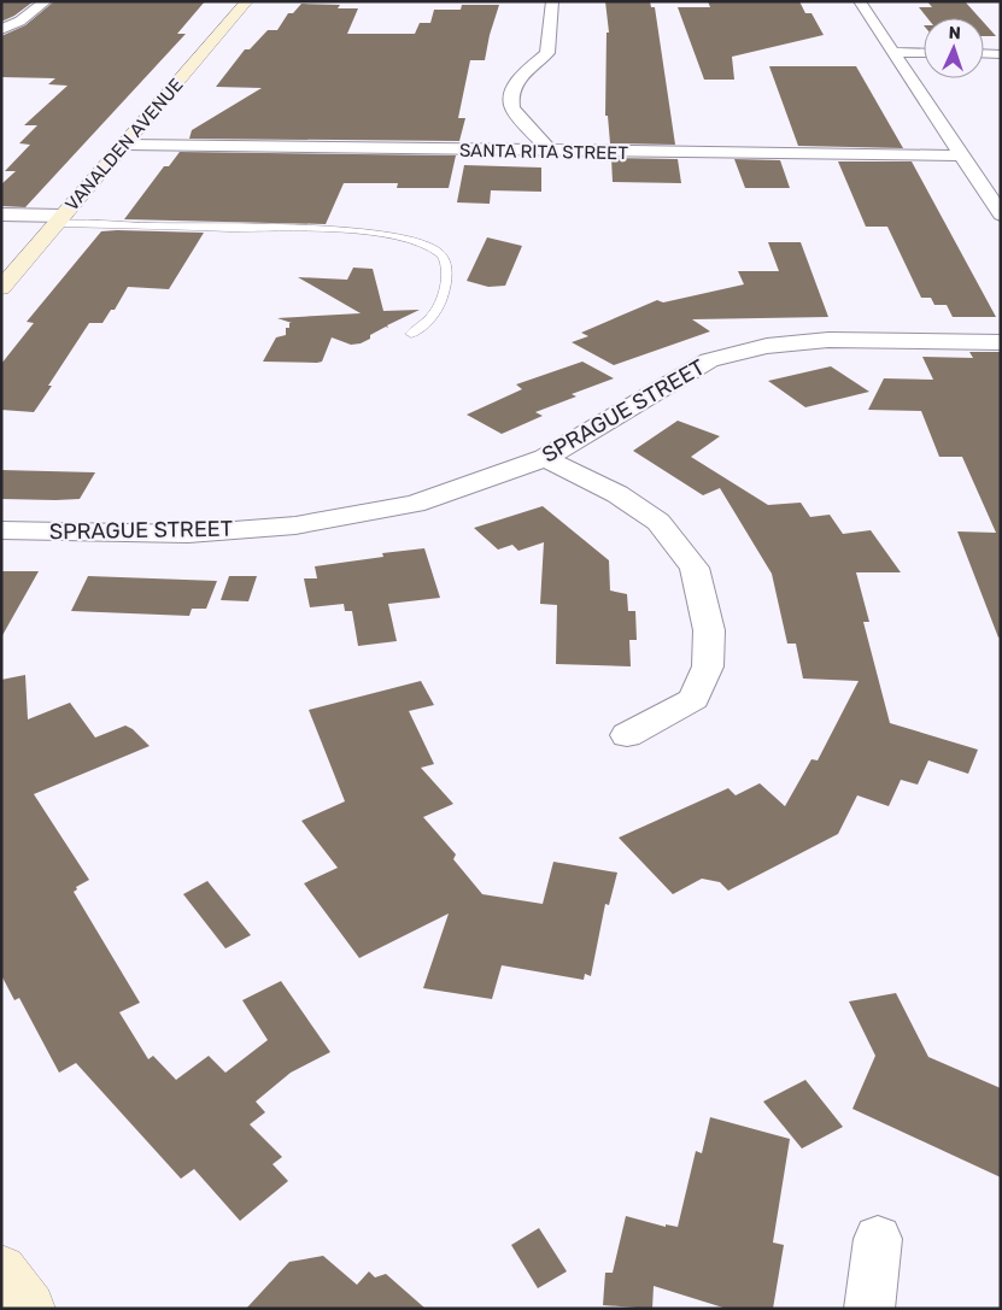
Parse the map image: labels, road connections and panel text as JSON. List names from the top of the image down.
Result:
{
  "streets": {
    "main road": ["VANALDEN AVENUE"],
    "street": ["SANTA RITA STREET", "SPRAGUE STREET"]
  },
  "crossings": [
    ["VANALDEN AVENUE", "SANTA RITA STREET"]
  ],
  "north": "top"
}
